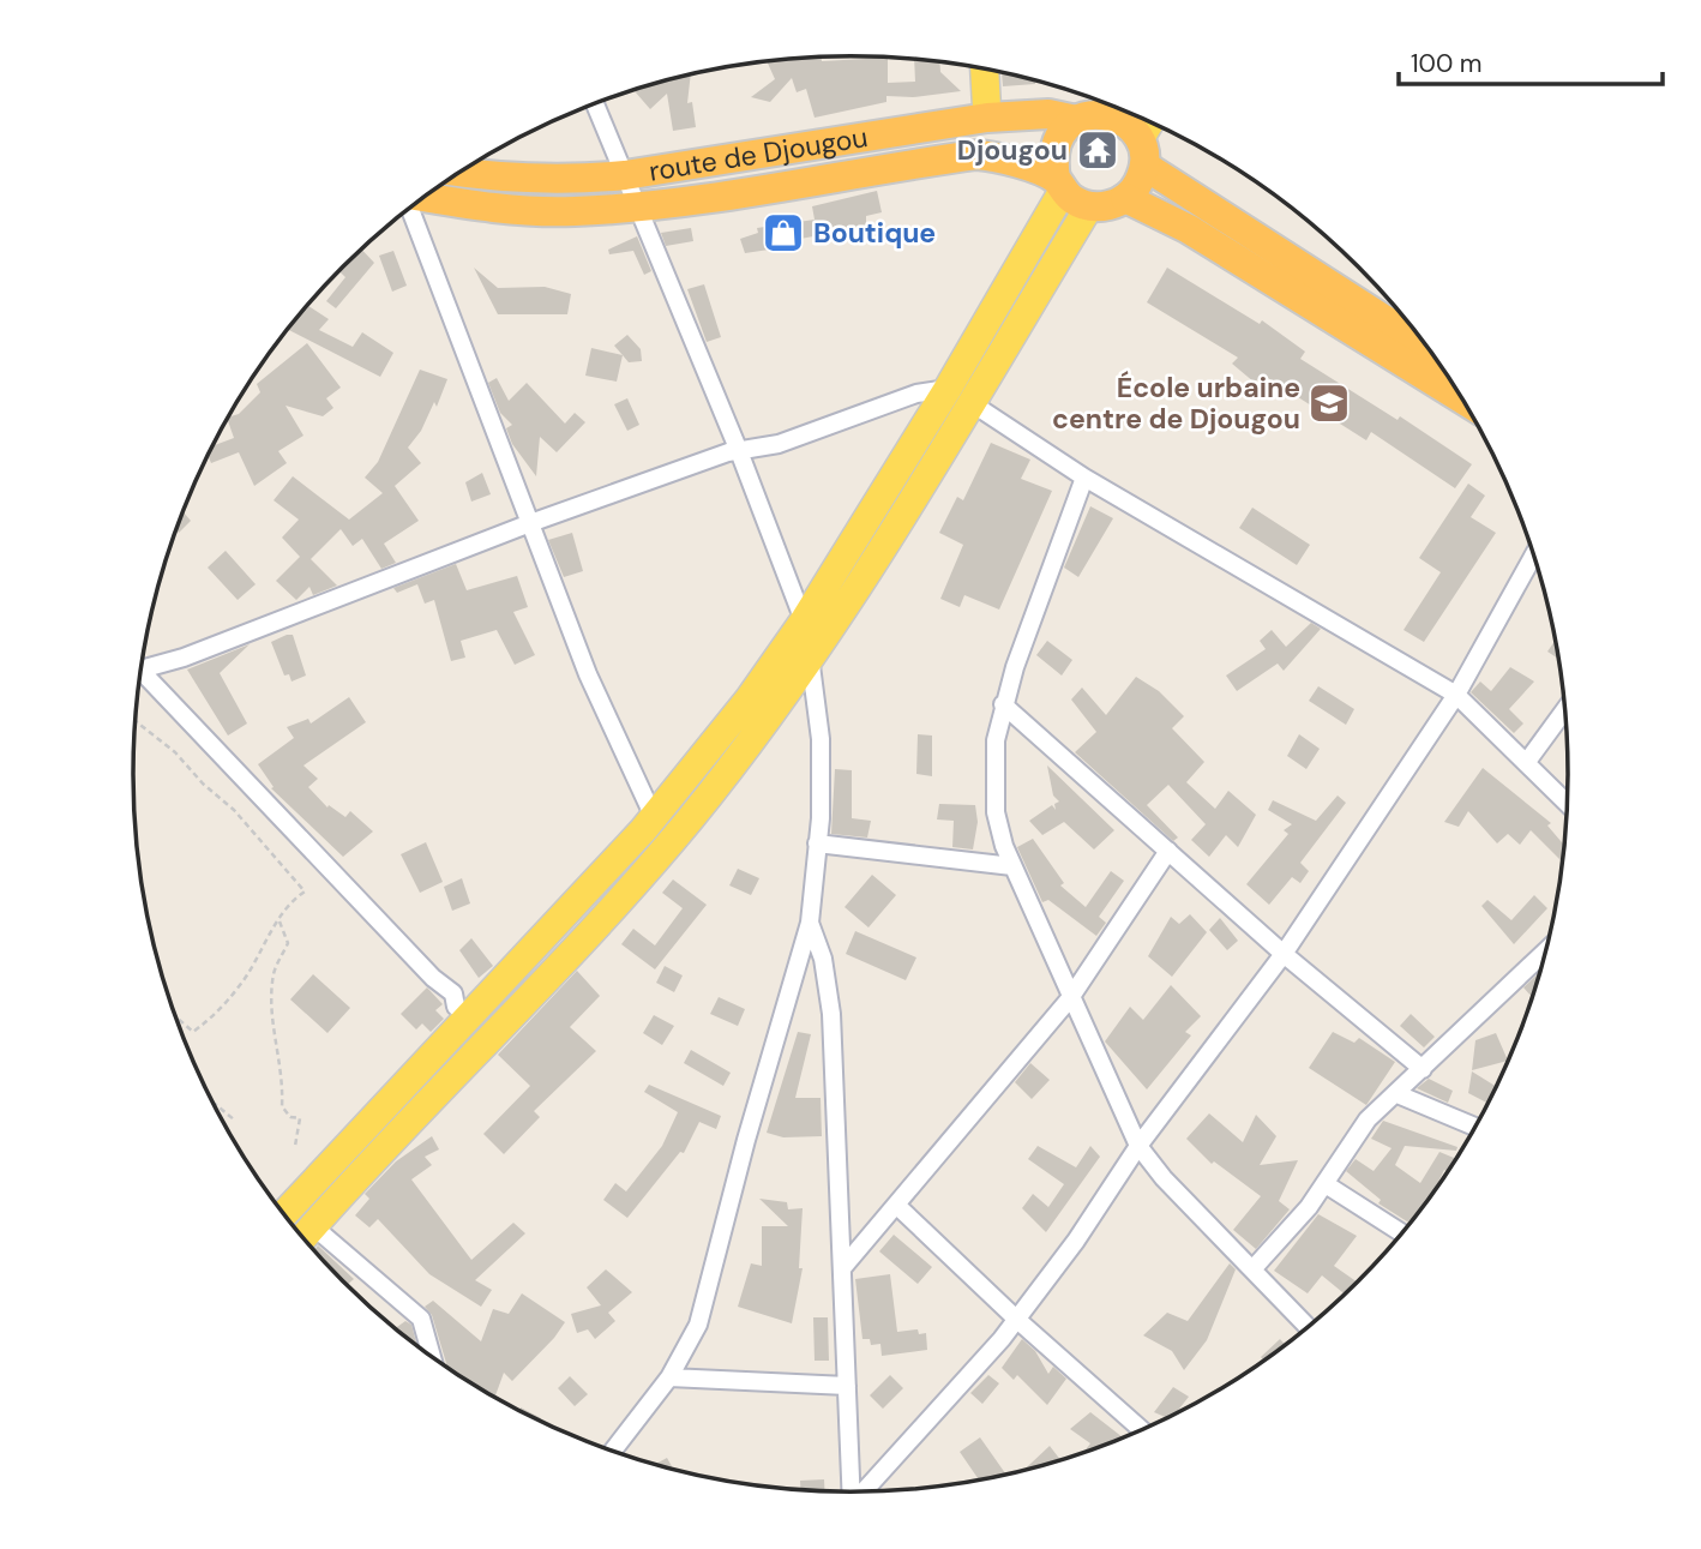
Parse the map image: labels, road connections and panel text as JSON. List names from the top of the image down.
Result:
{
  "streets": {
    "highway": ["route de Djougou"]
  },
  "places": {
    "temple": ["Djougou"],
    "shop": ["Boutique"],
    "school or university": ["École urbaine centre de Djougou"]
  },
  "scale_bar": "100 m"
}
